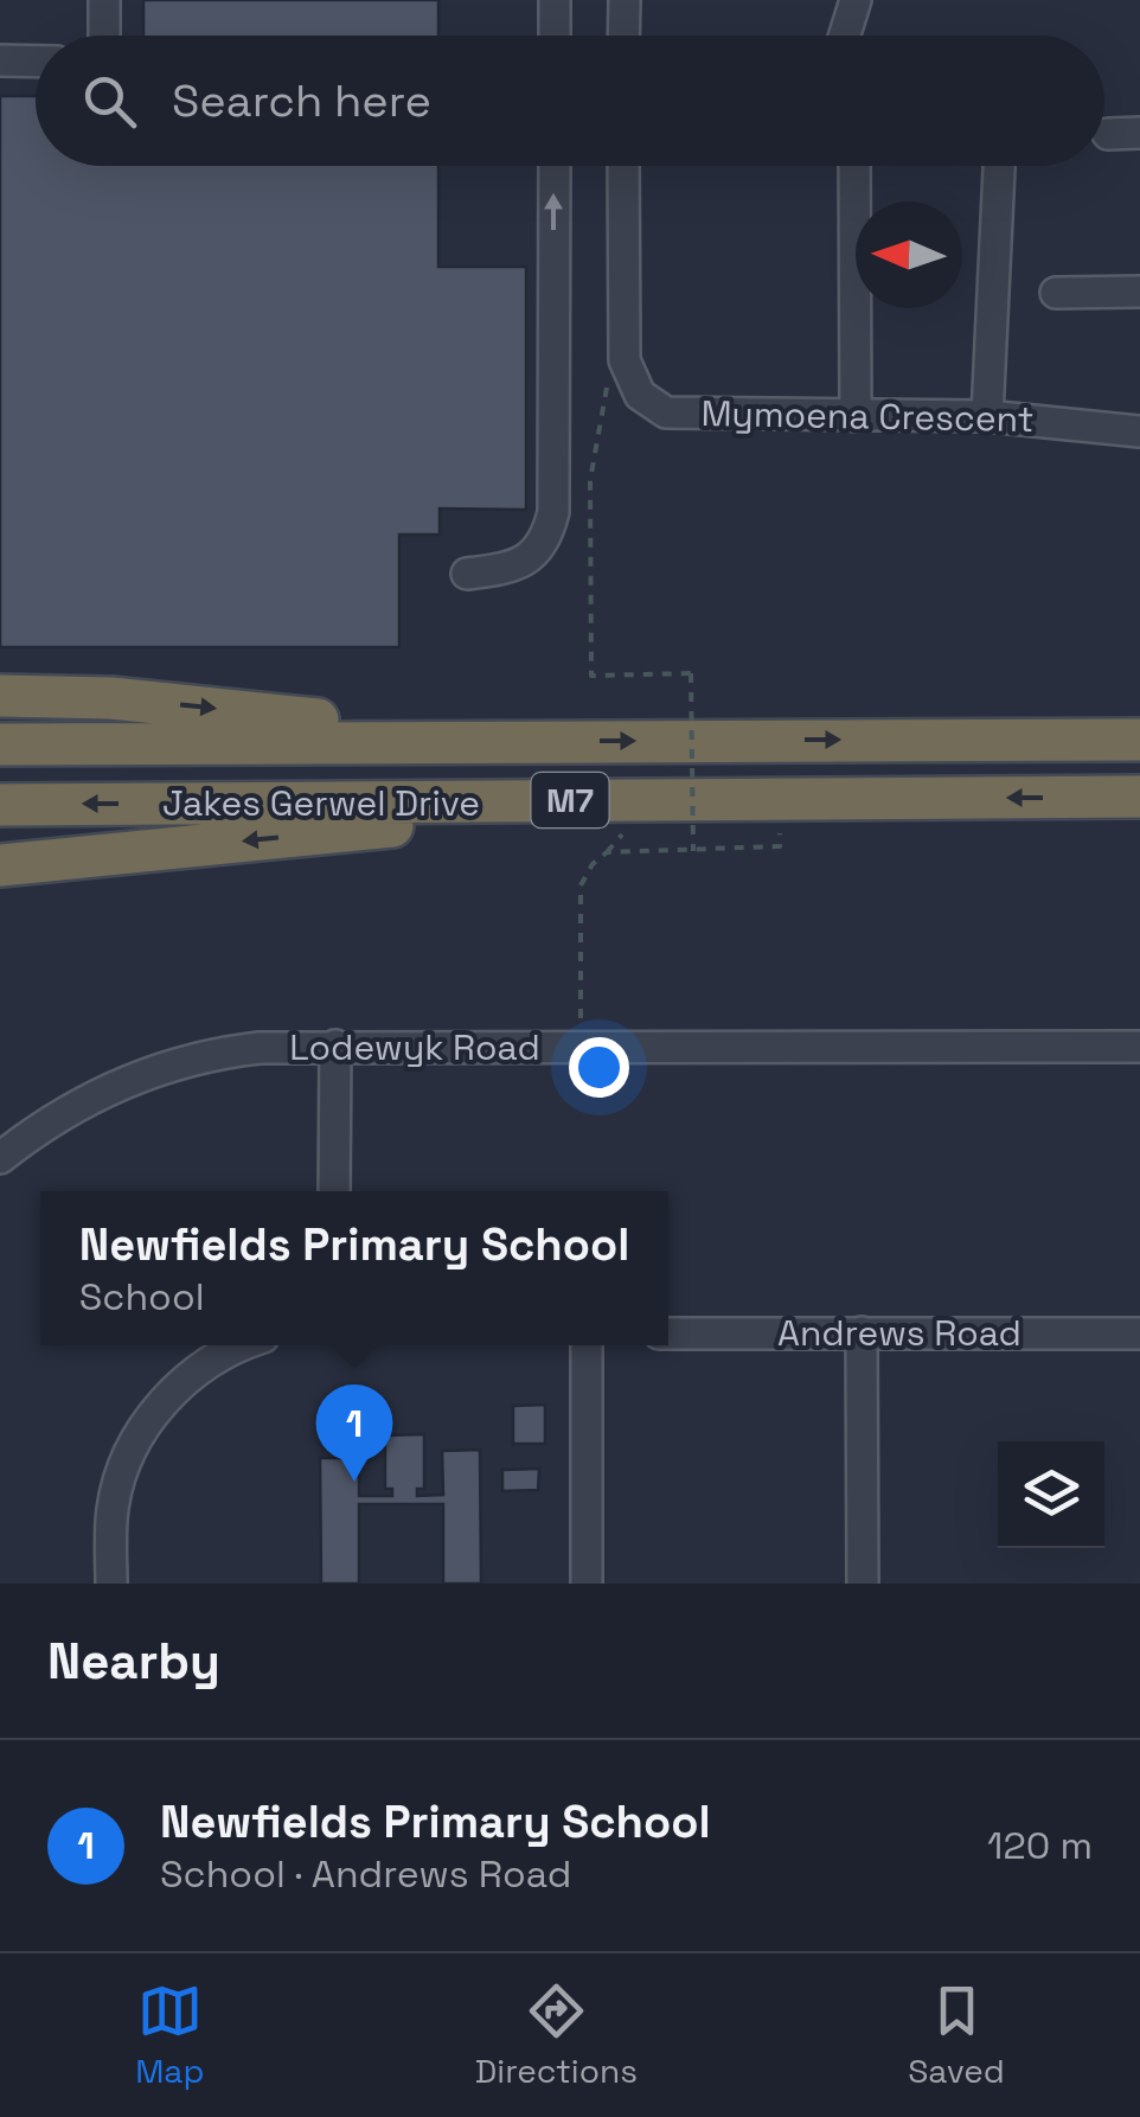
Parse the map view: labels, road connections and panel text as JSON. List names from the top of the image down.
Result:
{
  "streets": {
    "highway": ["M7", "Jakes Gerwel Drive"],
    "street": ["Mymoena Crescent", "Lodewyk Road", "Andrews Road"]
  },
  "north": "left",
  "page": {
    "search": "Search here",
    "popup": ["Newfields Primary School", "School"],
    "pins": "1",
    "heading": "Nearby",
    "list": [
      {
        "mark": "1",
        "name": "Newfields Primary School",
        "note": "School · Andrews Road",
        "value": "120 m"
      }
    ],
    "nav": ["Map", "Directions", "Saved"]
  }
}
